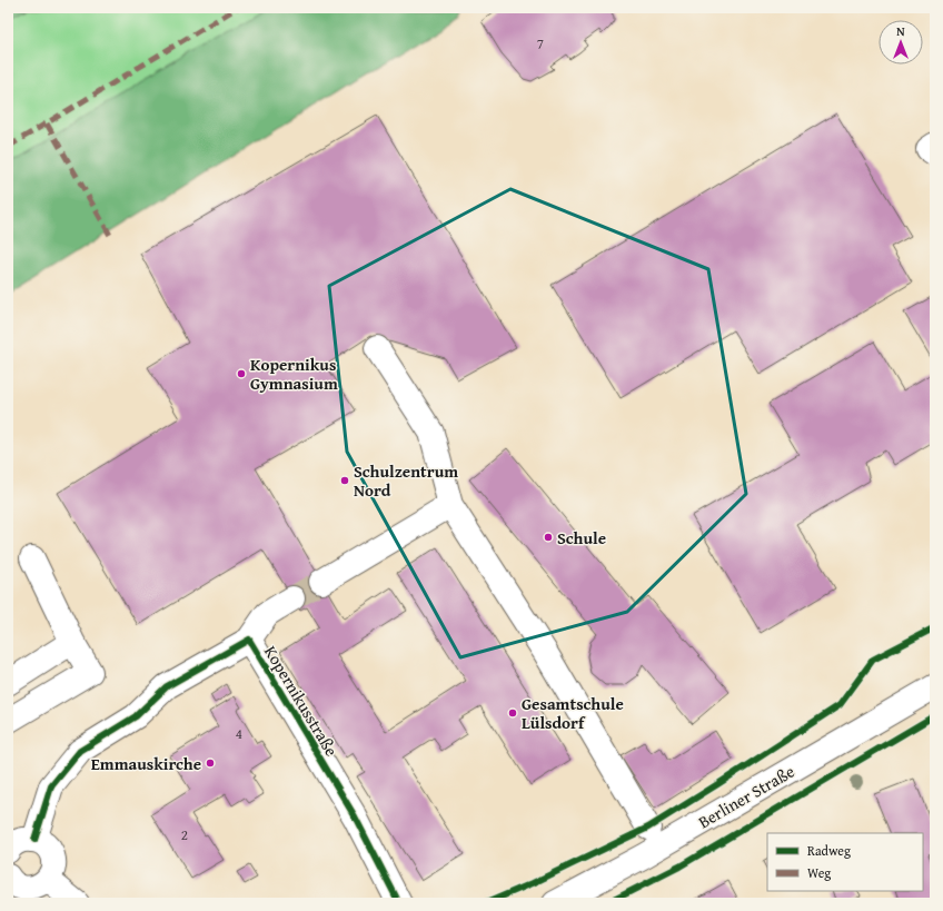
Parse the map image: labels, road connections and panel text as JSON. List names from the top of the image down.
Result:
{
  "streets": {
    "street": ["Kopernikusstraße", "Berliner Straße"]
  },
  "places": [
    "Kopernikus Gymnasium",
    "Schulzentrum Nord",
    "Schule",
    "Gesamtschule Lülsdorf",
    "Emmauskirche"
  ],
  "house_numbers": ["7", "4", "2"],
  "legend": ["Radweg", "Weg"],
  "north": "top"
}
